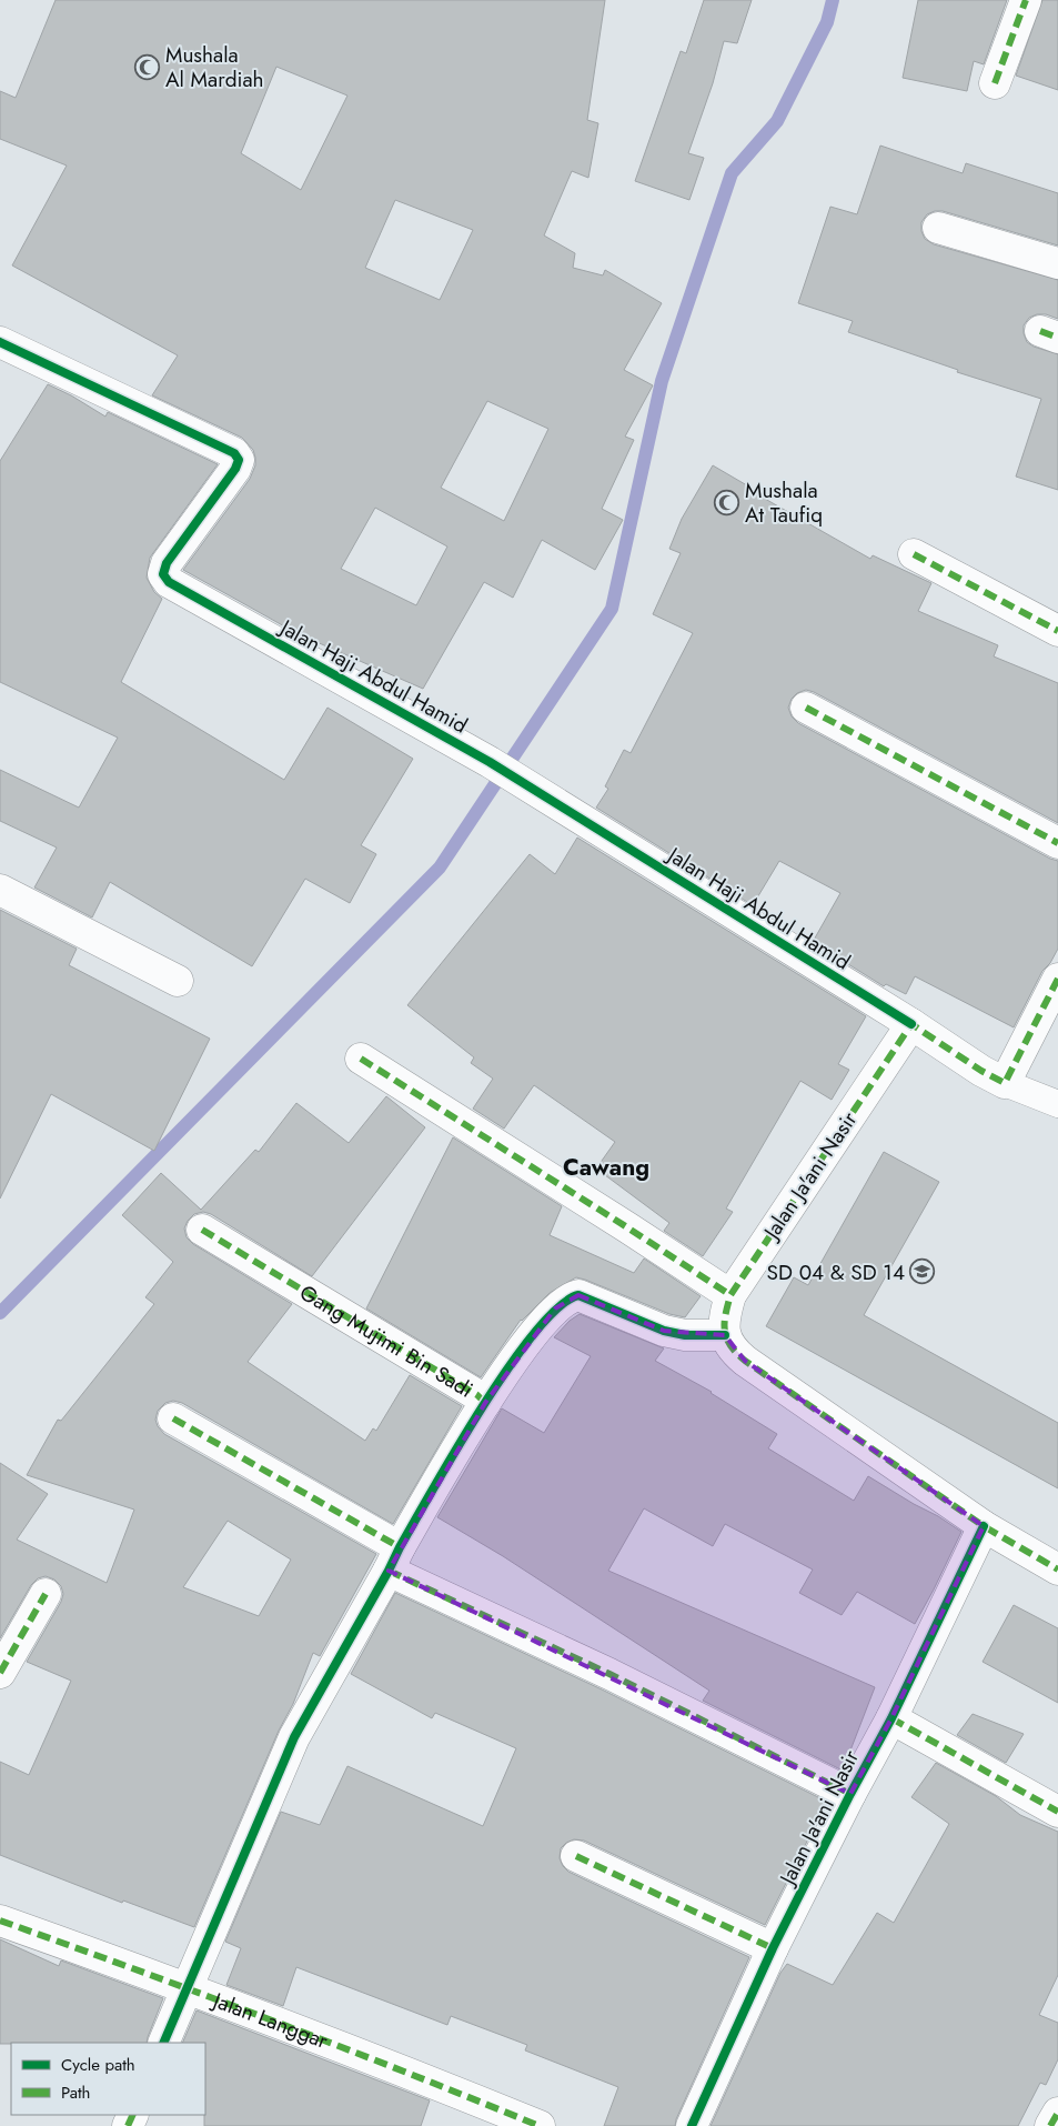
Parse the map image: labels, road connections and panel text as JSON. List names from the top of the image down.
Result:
{
  "streets": {
    "street": [
      "Jalan Haji Abdul Hamid",
      "Jalan Ja'ani Nasir",
      "Gang Mujimi Bin Sadi",
      "Jalan Langgar"
    ]
  },
  "crossings": [
    ["Jalan Haji Abdul Hamid", "Jalan Ja'ani Nasir"],
    ["Jalan Ja'ani Nasir", "Gang Mujimi Bin Sadi"]
  ],
  "districts": ["Cawang"],
  "places": {
    "mosque": ["Mushala Al Mardiah", "Mushala At Taufiq"],
    "school or university": ["SD 04 & SD 14"]
  },
  "legend": ["Cycle path", "Path"]
}
